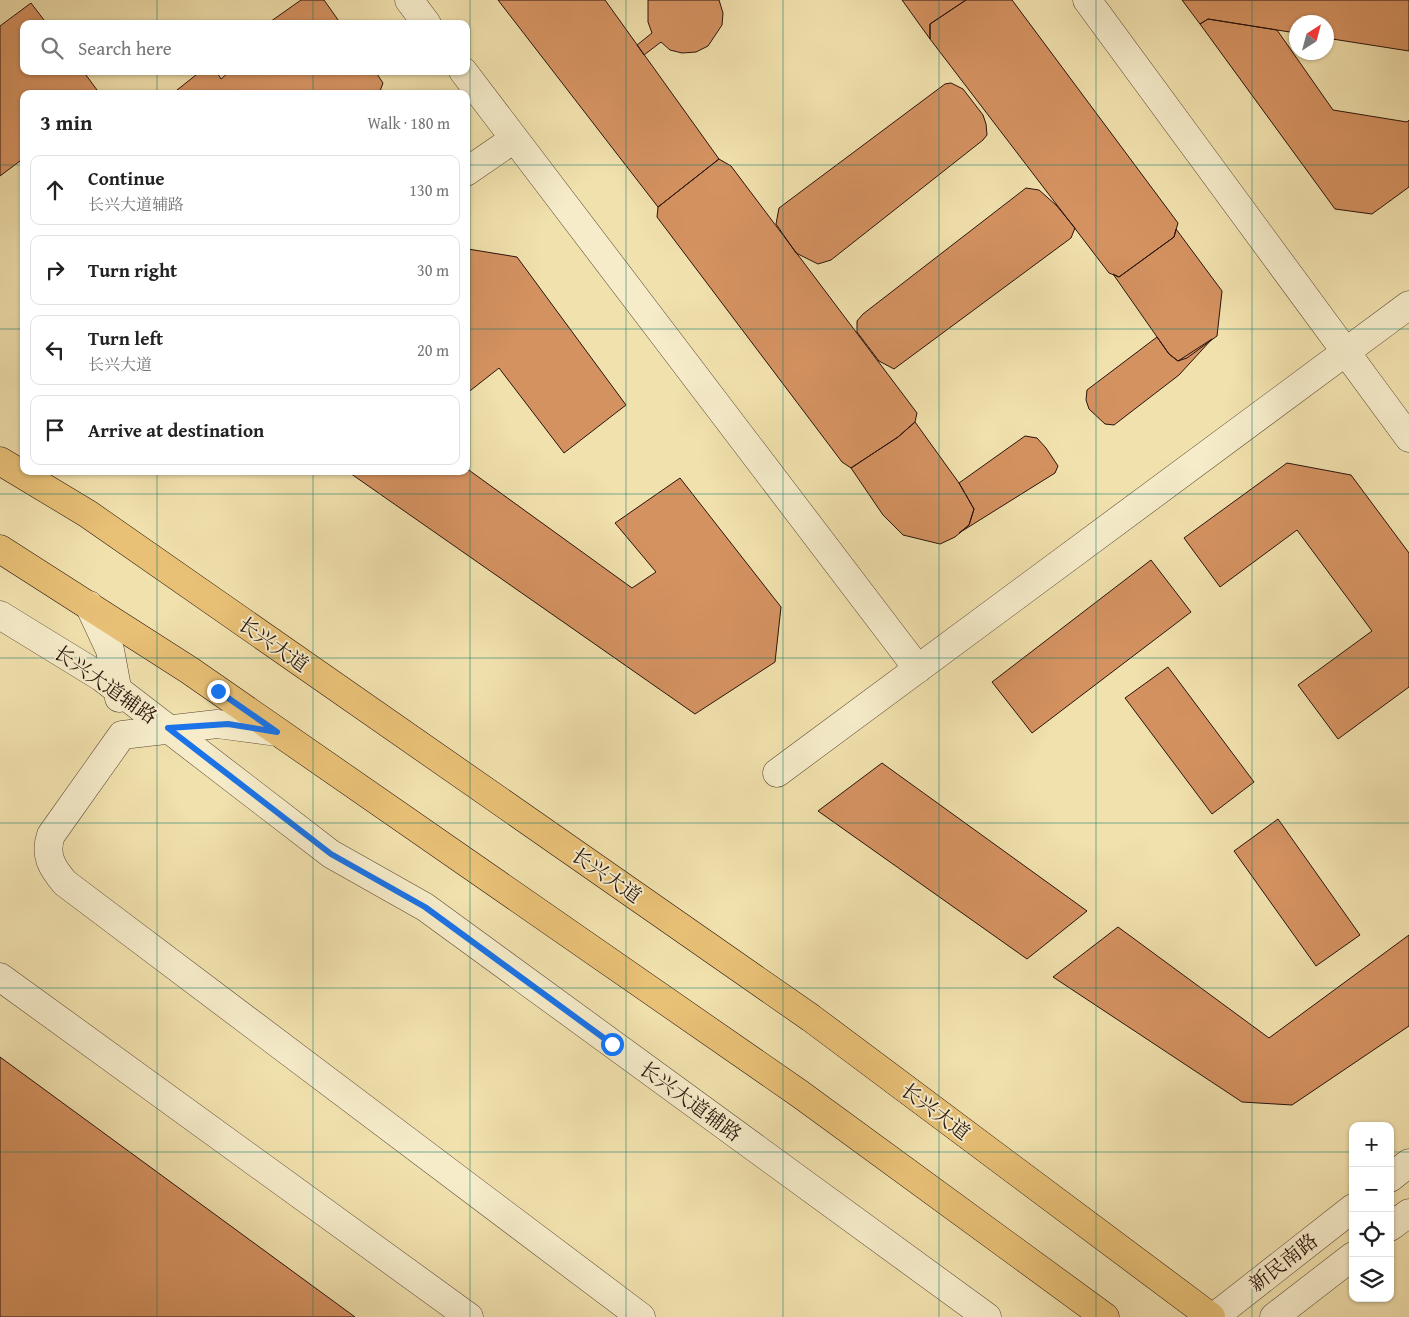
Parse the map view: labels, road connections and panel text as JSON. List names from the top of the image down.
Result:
{
  "streets": {
    "main road": ["长兴大道"],
    "street": ["长兴大道辅路", "新民南路"]
  },
  "crossings": [
    ["长兴大道", "新民南路"]
  ],
  "north": "top right",
  "page": {
    "search": "Search here",
    "heading": ["3 min", "Walk · 180 m"],
    "list": [
      ["Continue", "长兴大道辅路", "130 m"],
      ["Turn right", "30 m"],
      ["Turn left", "长兴大道", "20 m"],
      "Arrive at destination"
    ],
    "map_buttons": ["+", "−"]
  }
}
